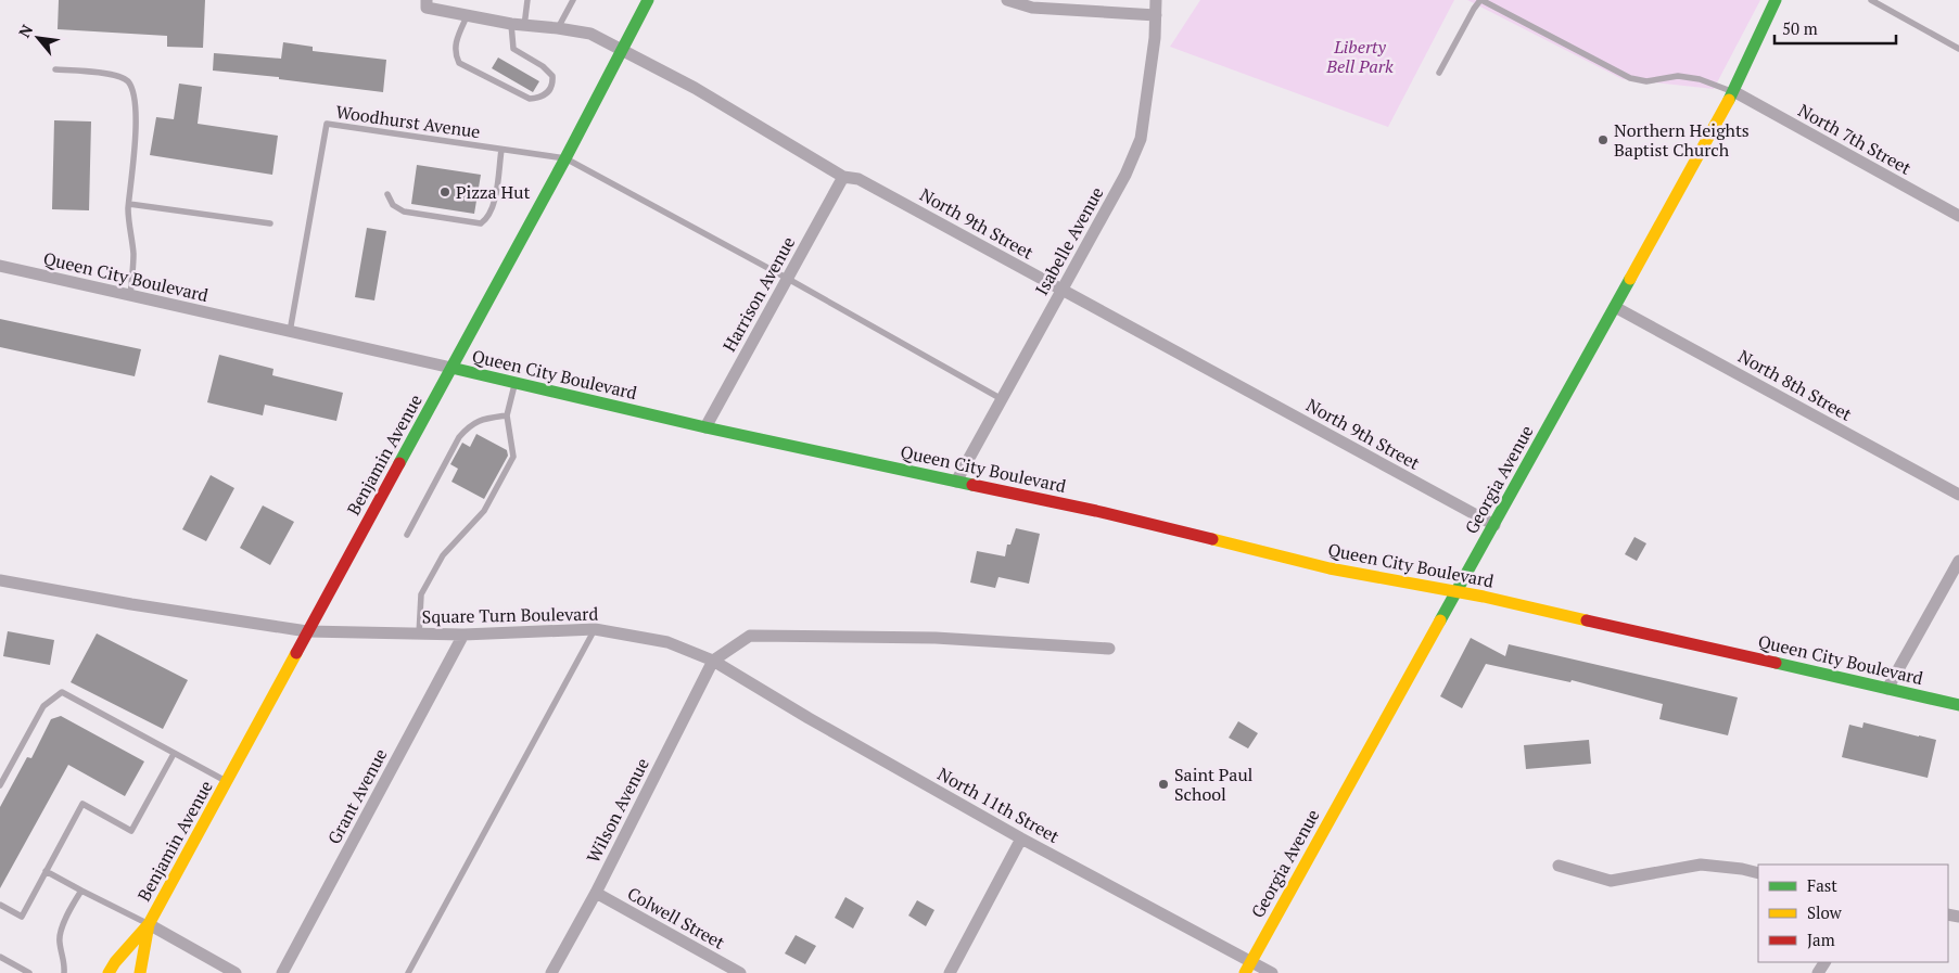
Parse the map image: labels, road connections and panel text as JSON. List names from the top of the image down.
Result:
{
  "streets": {
    "street": [
      "North 7th Street",
      "North 9th Street",
      "Isabelle Avenue",
      "Queen City Boulevard",
      "Harrison Avenue",
      "North 8th Street",
      "Benjamin Avenue",
      "Georgia Avenue",
      "Square Turn Boulevard",
      "Grant Avenue",
      "North 11th Street",
      "Wilson Avenue",
      "Colwell Street"
    ],
    "lane": ["Woodhurst Avenue"]
  },
  "crossings": [
    ["Woodhurst Avenue", "Queen City Boulevard"],
    ["Woodhurst Avenue", "Benjamin Avenue"],
    ["North 7th Street", "Georgia Avenue"],
    ["North 9th Street", "Isabelle Avenue"],
    ["North 9th Street", "Harrison Avenue"],
    ["North 9th Street", "Benjamin Avenue"],
    ["North 9th Street", "Georgia Avenue"],
    ["Isabelle Avenue", "Queen City Boulevard"],
    ["Queen City Boulevard", "Harrison Avenue"],
    ["Queen City Boulevard", "Benjamin Avenue"],
    ["Queen City Boulevard", "Georgia Avenue"],
    ["North 8th Street", "Georgia Avenue"],
    ["Benjamin Avenue", "Square Turn Boulevard"],
    ["Georgia Avenue", "North 11th Street"],
    ["Square Turn Boulevard", "Grant Avenue"],
    ["Square Turn Boulevard", "North 11th Street"],
    ["Square Turn Boulevard", "Wilson Avenue"],
    ["North 11th Street", "Wilson Avenue"],
    ["Wilson Avenue", "Colwell Street"]
  ],
  "parks": ["Liberty Bell Park"],
  "places": ["Northern Heights Baptist Church", "Pizza Hut", "Saint Paul School"],
  "legend": ["Fast", "Slow", "Jam"],
  "scale_bar": "50 m",
  "north": "top left"
}
